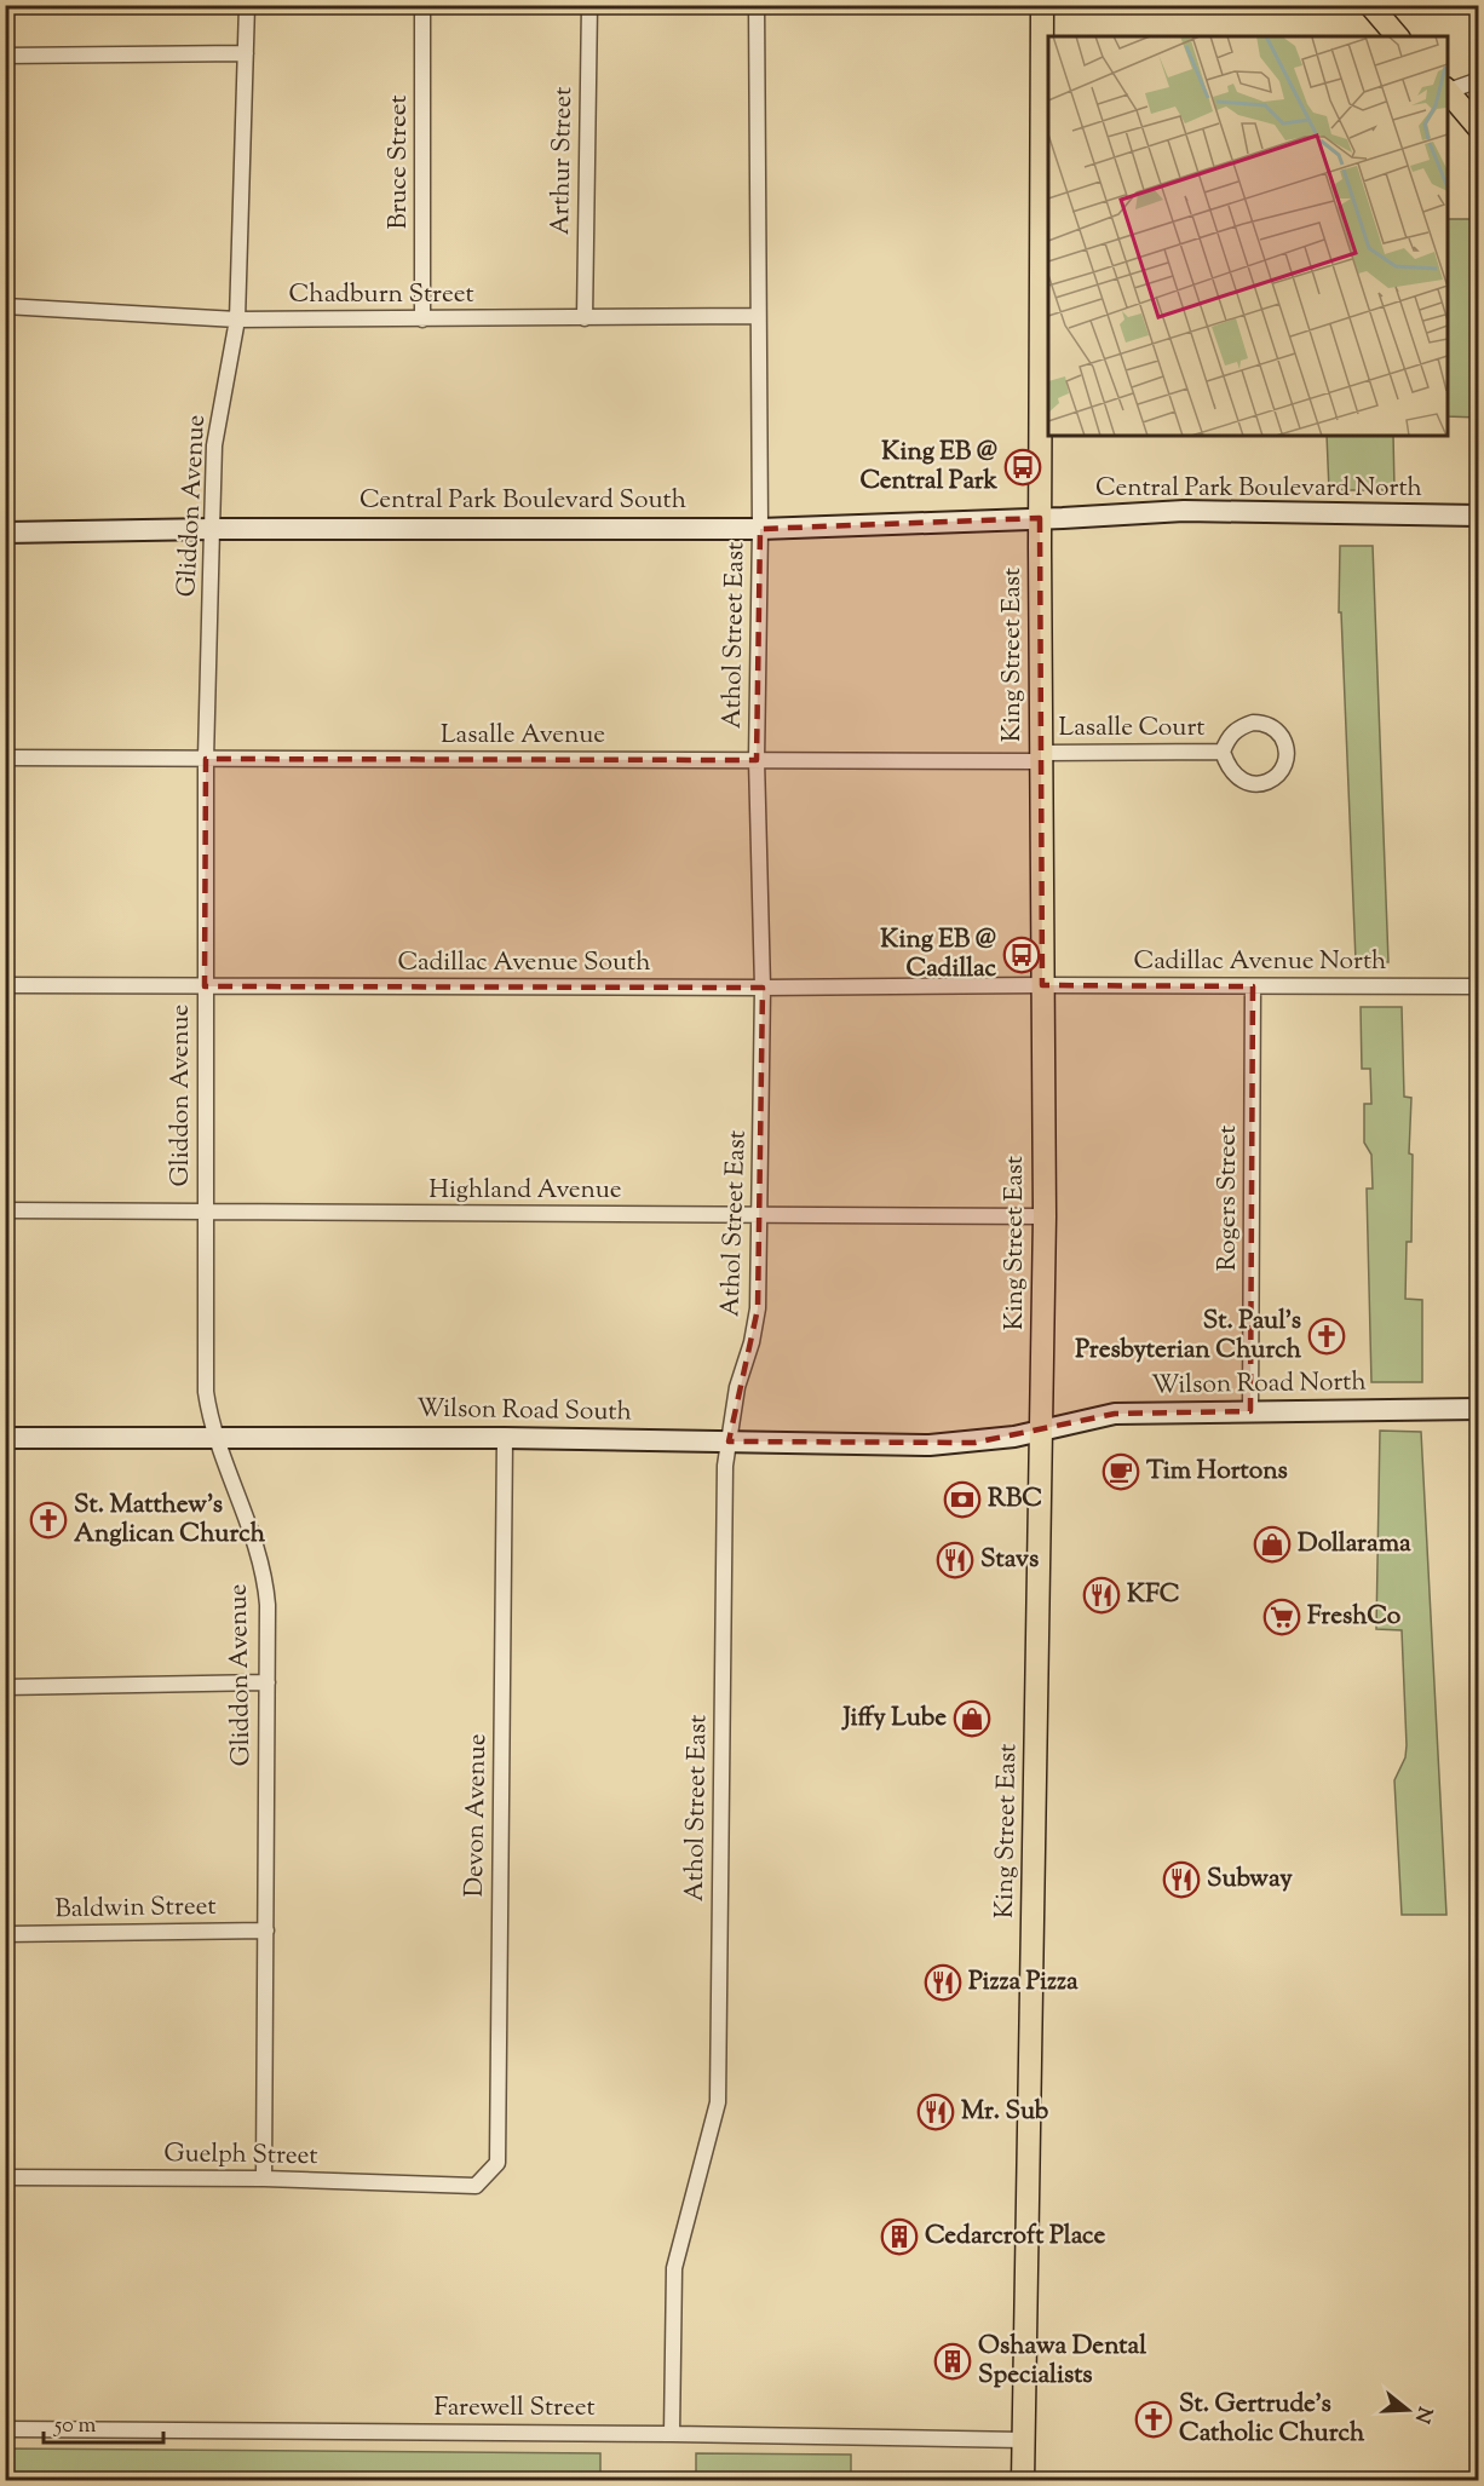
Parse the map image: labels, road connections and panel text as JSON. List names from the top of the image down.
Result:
{
  "streets": {
    "main road": [
      "Central Park Boulevard North",
      "Central Park Boulevard South",
      "King Street East",
      "Wilson Road North",
      "Wilson Road South"
    ],
    "street": [
      "Arthur Street",
      "Bruce Street",
      "Chadburn Street",
      "Gliddon Avenue",
      "Athol Street East",
      "Lasalle Court",
      "Lasalle Avenue",
      "Cadillac Avenue North",
      "Cadillac Avenue South",
      "Highland Avenue",
      "Rogers Street",
      "Devon Avenue",
      "Baldwin Street",
      "Guelph Street",
      "Farewell Street"
    ]
  },
  "crossings": [
    ["Arthur Street", "Chadburn Street"],
    ["Bruce Street", "Chadburn Street"],
    ["Chadburn Street", "Gliddon Avenue"],
    ["Chadburn Street", "Athol Street East"],
    ["Central Park Boulevard North", "Central Park Boulevard South"],
    ["Central Park Boulevard North", "King Street East"],
    ["Central Park Boulevard South", "Gliddon Avenue"],
    ["Central Park Boulevard South", "Athol Street East"],
    ["Central Park Boulevard South", "King Street East"],
    ["Gliddon Avenue", "Lasalle Avenue"],
    ["Gliddon Avenue", "Cadillac Avenue South"],
    ["Gliddon Avenue", "Highland Avenue"],
    ["Gliddon Avenue", "Wilson Road South"],
    ["Gliddon Avenue", "Baldwin Street"],
    ["Gliddon Avenue", "Guelph Street"],
    ["Athol Street East", "Lasalle Avenue"],
    ["Athol Street East", "Cadillac Avenue South"],
    ["Athol Street East", "Highland Avenue"],
    ["Athol Street East", "Wilson Road South"],
    ["Athol Street East", "Farewell Street"],
    ["King Street East", "Lasalle Court"],
    ["King Street East", "Lasalle Avenue"],
    ["King Street East", "Cadillac Avenue North"],
    ["King Street East", "Cadillac Avenue South"],
    ["King Street East", "Highland Avenue"],
    ["King Street East", "Wilson Road North"],
    ["King Street East", "Wilson Road South"],
    ["King Street East", "Farewell Street"],
    ["Lasalle Court", "Lasalle Avenue"],
    ["Cadillac Avenue North", "Cadillac Avenue South"],
    ["Cadillac Avenue North", "Rogers Street"],
    ["Rogers Street", "Wilson Road North"],
    ["Wilson Road North", "Wilson Road South"],
    ["Wilson Road South", "Devon Avenue"],
    ["Devon Avenue", "Guelph Street"]
  ],
  "places": {
    "bus stop": ["King EB @ Central Park", "King EB @ Cadillac"],
    "church": ["St. Paul's Presbyterian Church", "St. Matthew's Anglican Church", "St. Gertrude's Catholic Church"],
    "cafe": ["Tim Hortons"],
    "bank": ["RBC"],
    "shop": ["Dollarama", "Jiffy Lube"],
    "restaurant": [
      "Stavs",
      "KFC",
      "Subway",
      "Pizza Pizza",
      "Mr. Sub"
    ],
    "supermarket": ["FreshCo"],
    "building": ["Cedarcroft Place", "Oshawa Dental Specialists"]
  },
  "scale_bar": "50 m",
  "north": "right"
}
